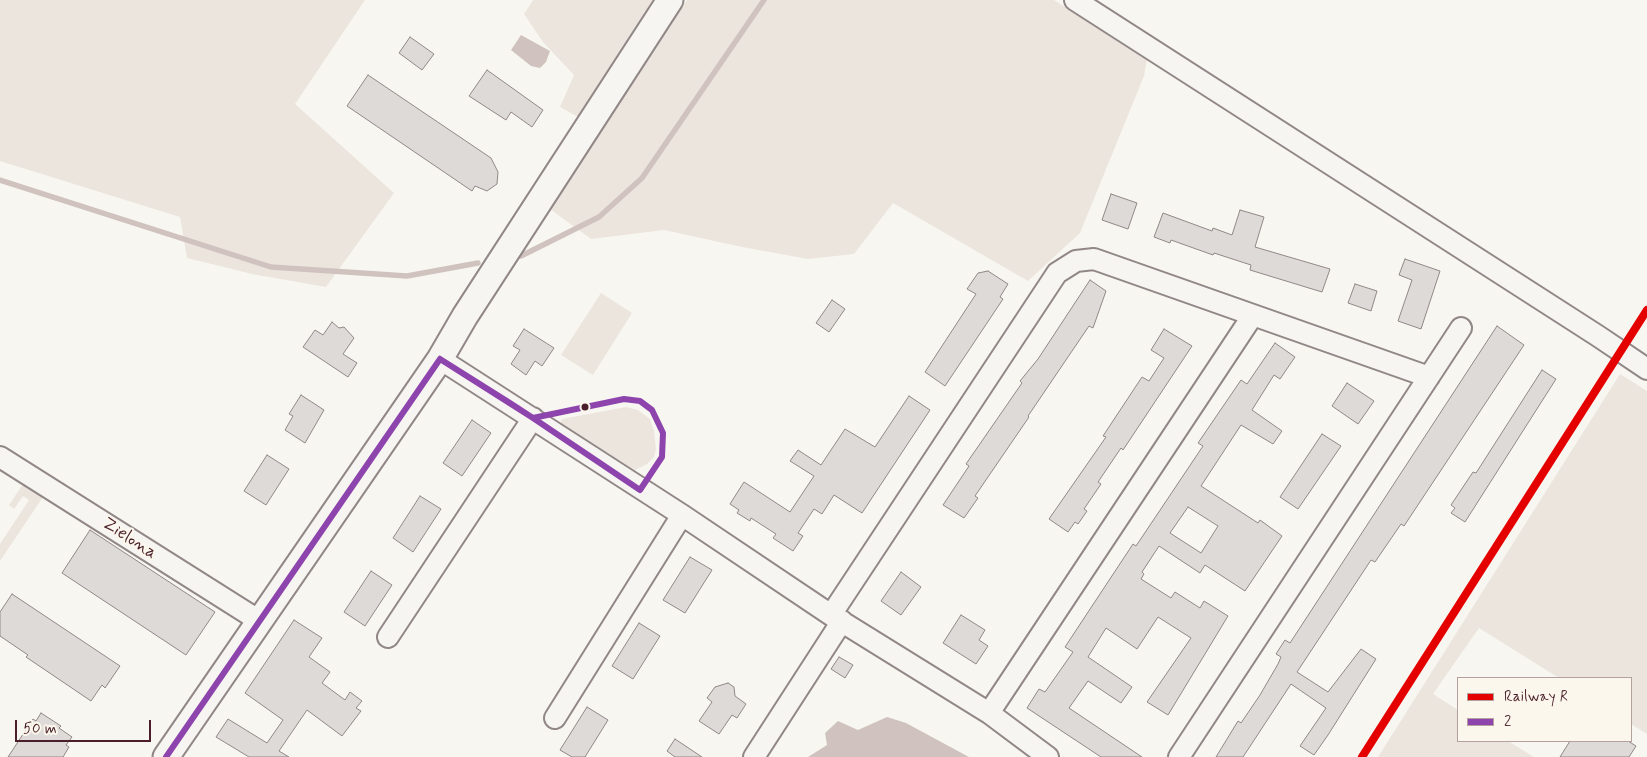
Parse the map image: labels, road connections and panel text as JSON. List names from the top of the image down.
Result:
{
  "streets": {
    "street": ["Zielona"]
  },
  "lines": ["rail line R", "transit line 2"],
  "legend": ["Railway R", "2"],
  "scale_bar": "50 m"
}
